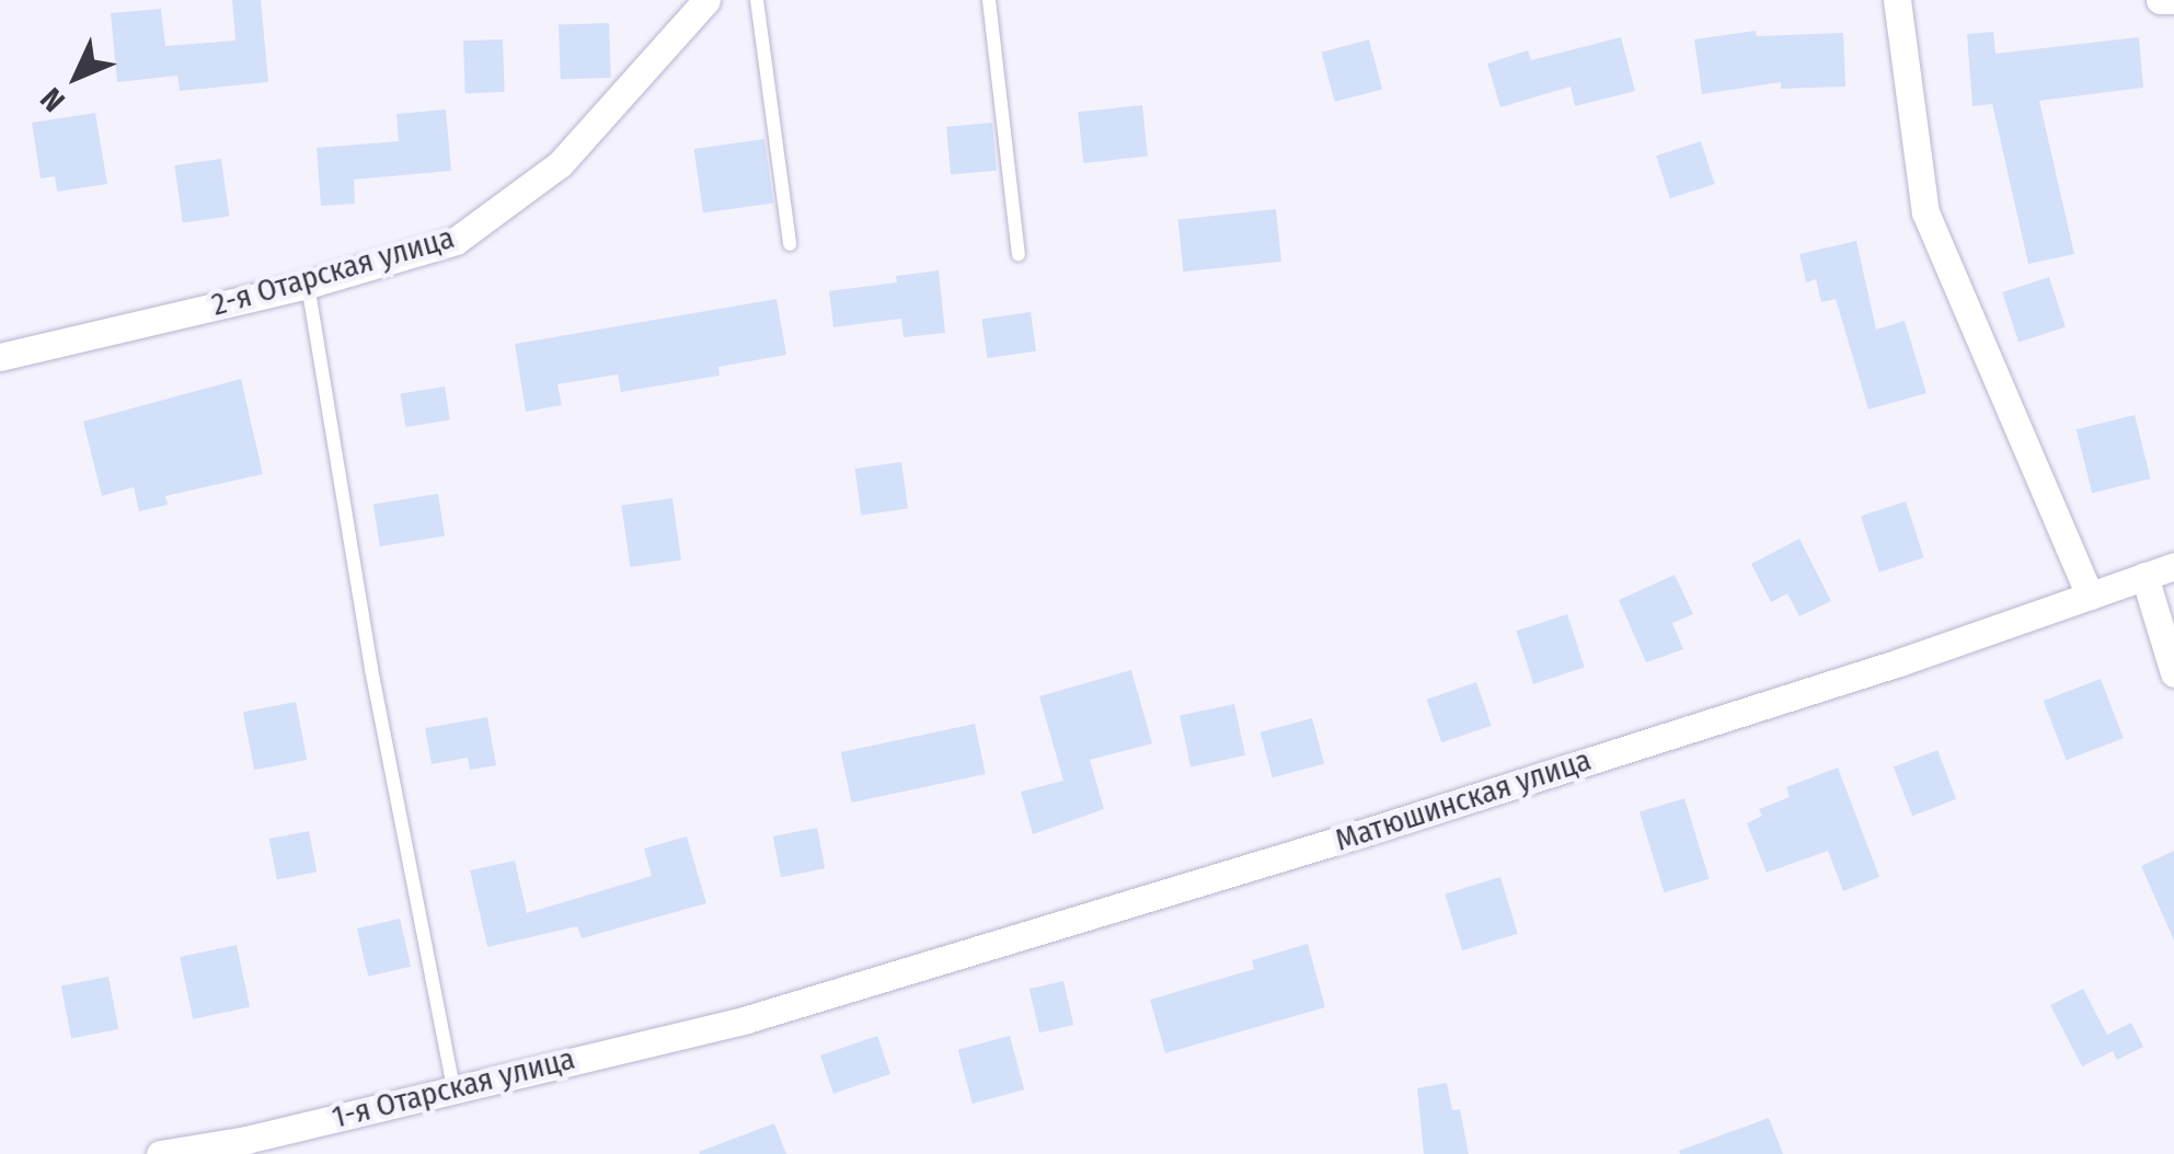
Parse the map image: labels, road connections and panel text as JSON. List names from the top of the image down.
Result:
{
  "streets": {
    "street": ["2-я Отарская улица", "Матюшинская улица", "1-я Отарская улица"]
  },
  "crossings": [
    ["Матюшинская улица", "1-я Отарская улица"]
  ],
  "north": "bottom left"
}
